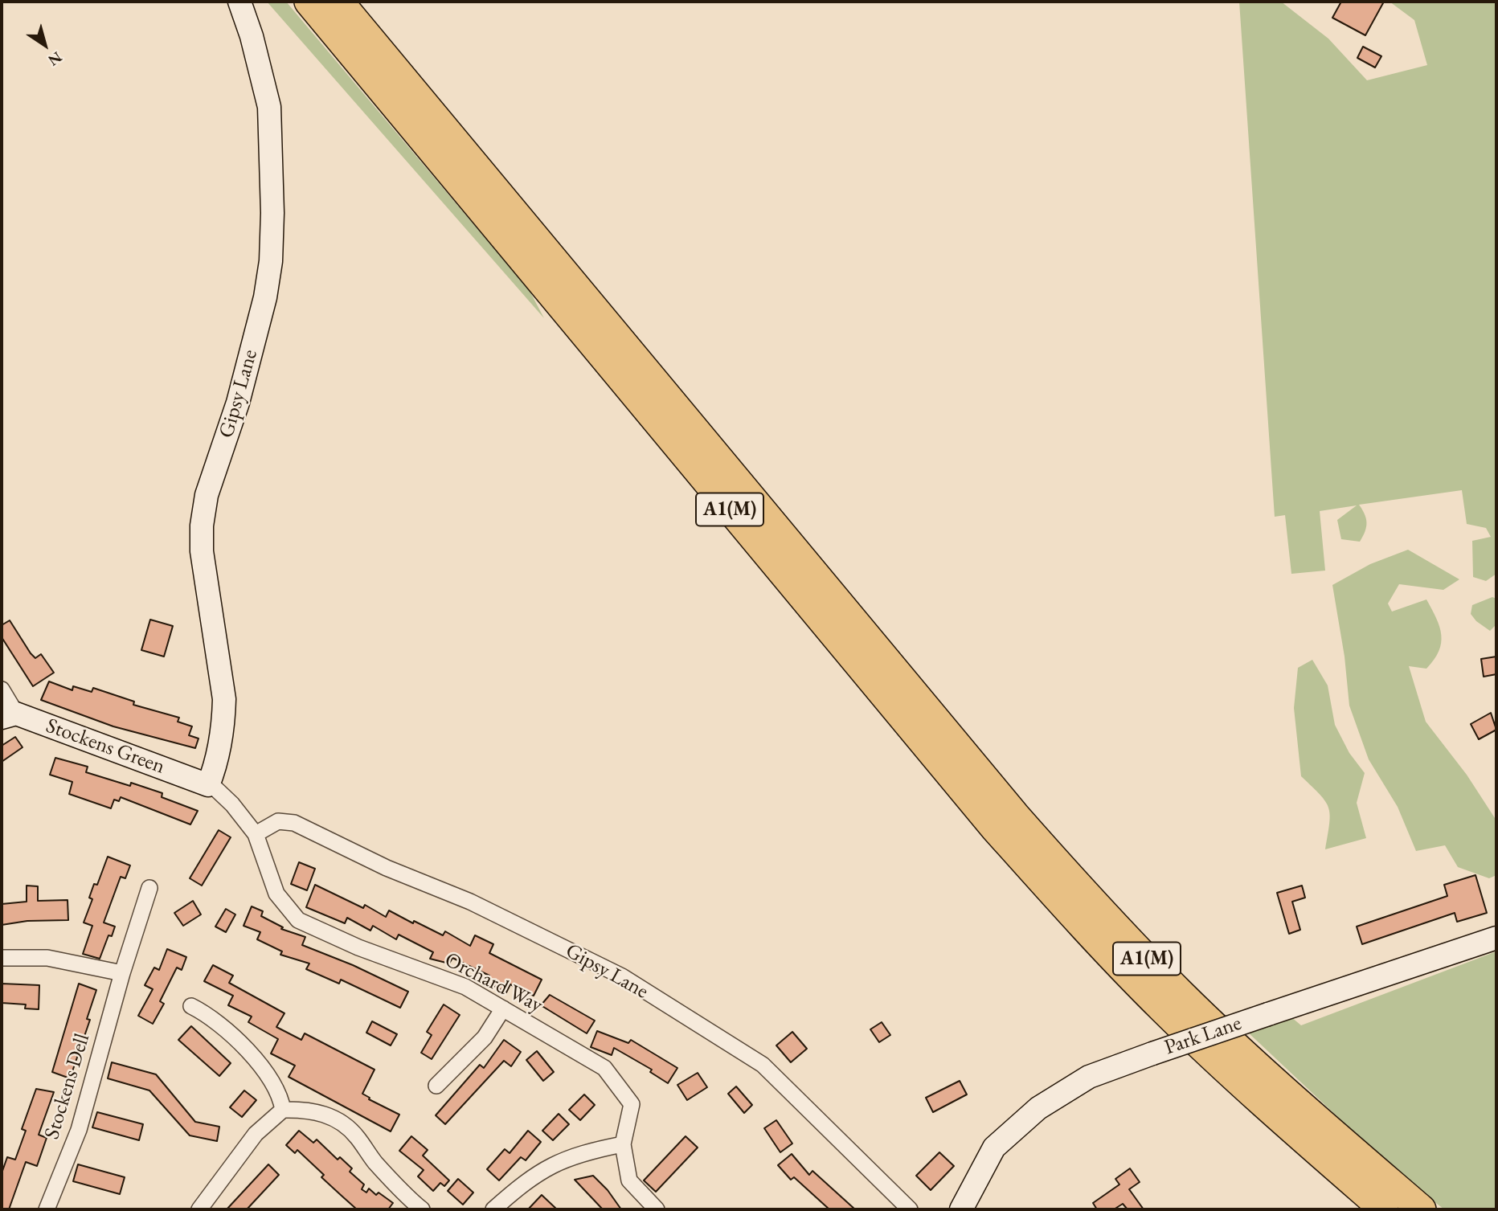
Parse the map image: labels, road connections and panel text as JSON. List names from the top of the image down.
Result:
{
  "streets": {
    "highway": ["A1(M)"],
    "street": [
      "Gipsy Lane",
      "Stockens Green",
      "Orchard Way",
      "Park Lane",
      "Stockens Dell"
    ]
  },
  "crossings": [
    ["Gipsy Lane", "Stockens Green"],
    ["Gipsy Lane", "Orchard Way"],
    ["Stockens Green", "Orchard Way"]
  ],
  "north": "bottom right"
}
